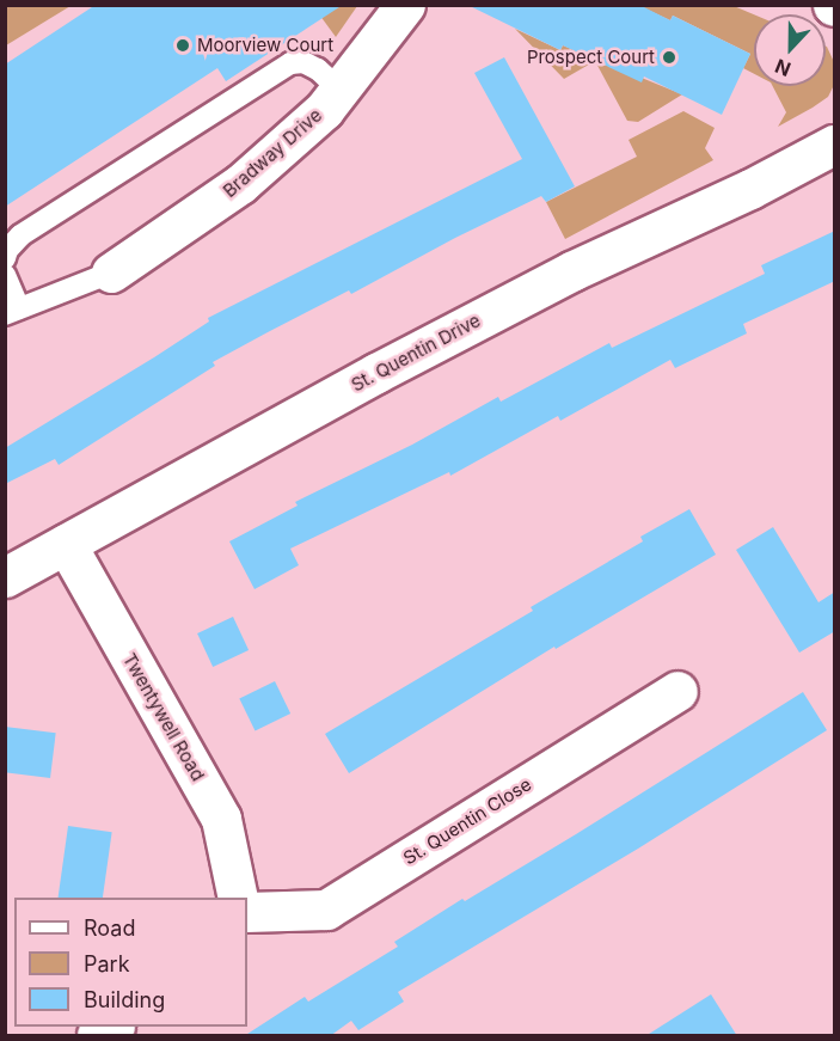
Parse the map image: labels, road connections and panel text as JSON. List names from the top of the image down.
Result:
{
  "streets": {
    "street": [
      "Bradway Drive",
      "St. Quentin Drive",
      "Twentywell Road",
      "St. Quentin Close"
    ]
  },
  "crossings": [
    ["St. Quentin Drive", "Twentywell Road"]
  ],
  "places": ["Moorview Court", "Prospect Court"],
  "legend": ["Road", "Park", "Building"],
  "north": "bottom"
}
